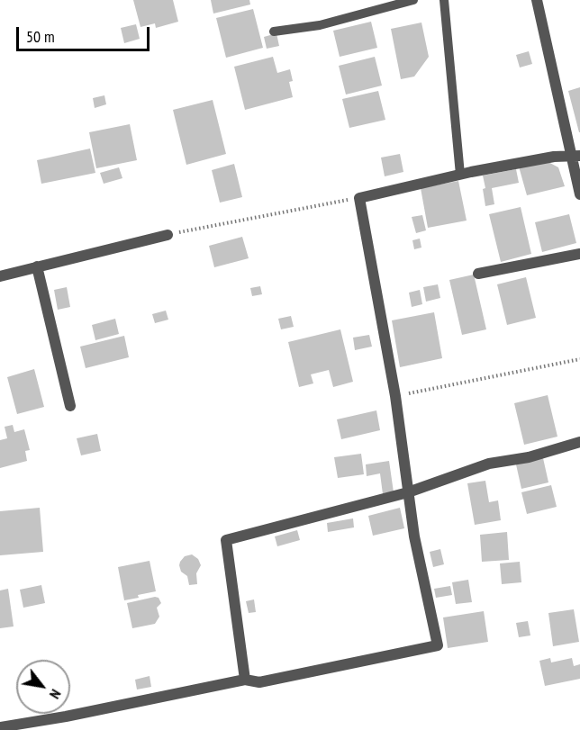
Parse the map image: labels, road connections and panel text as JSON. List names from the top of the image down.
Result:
{
  "scale_bar": "50 m",
  "north": "bottom right"
}
